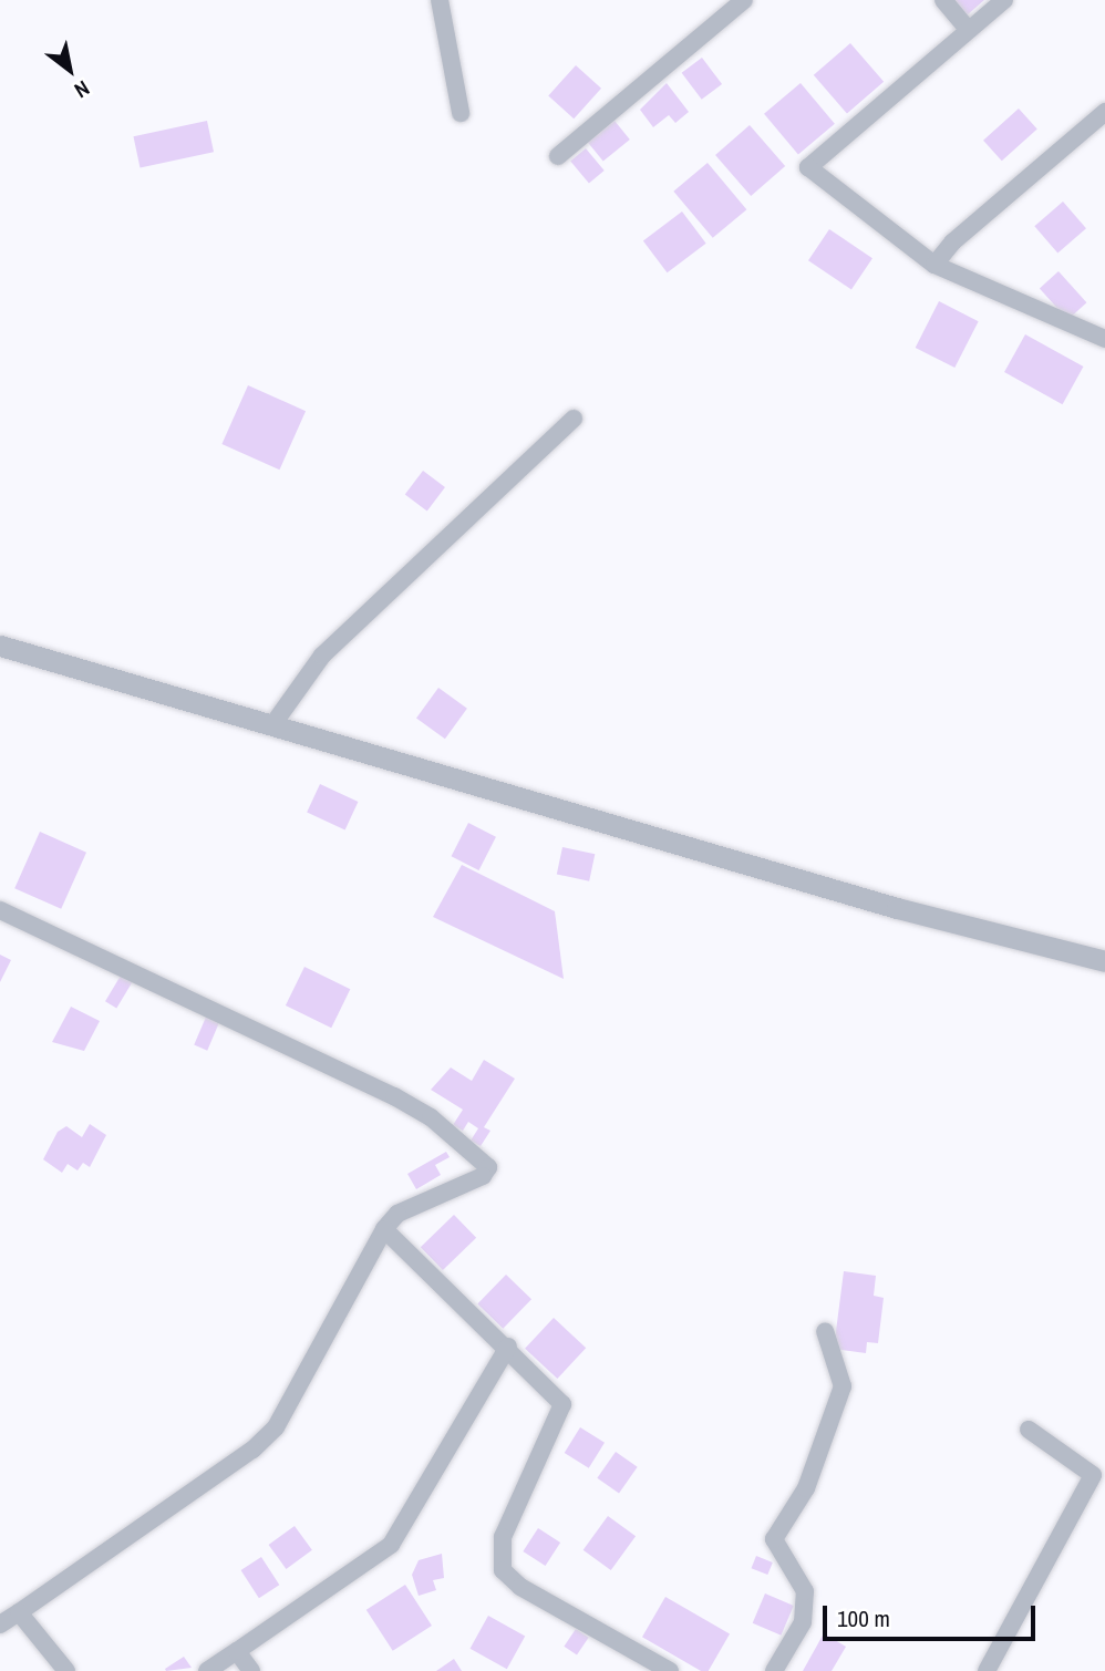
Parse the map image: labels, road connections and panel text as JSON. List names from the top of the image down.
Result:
{
  "scale_bar": "100 m",
  "north": "bottom right"
}
